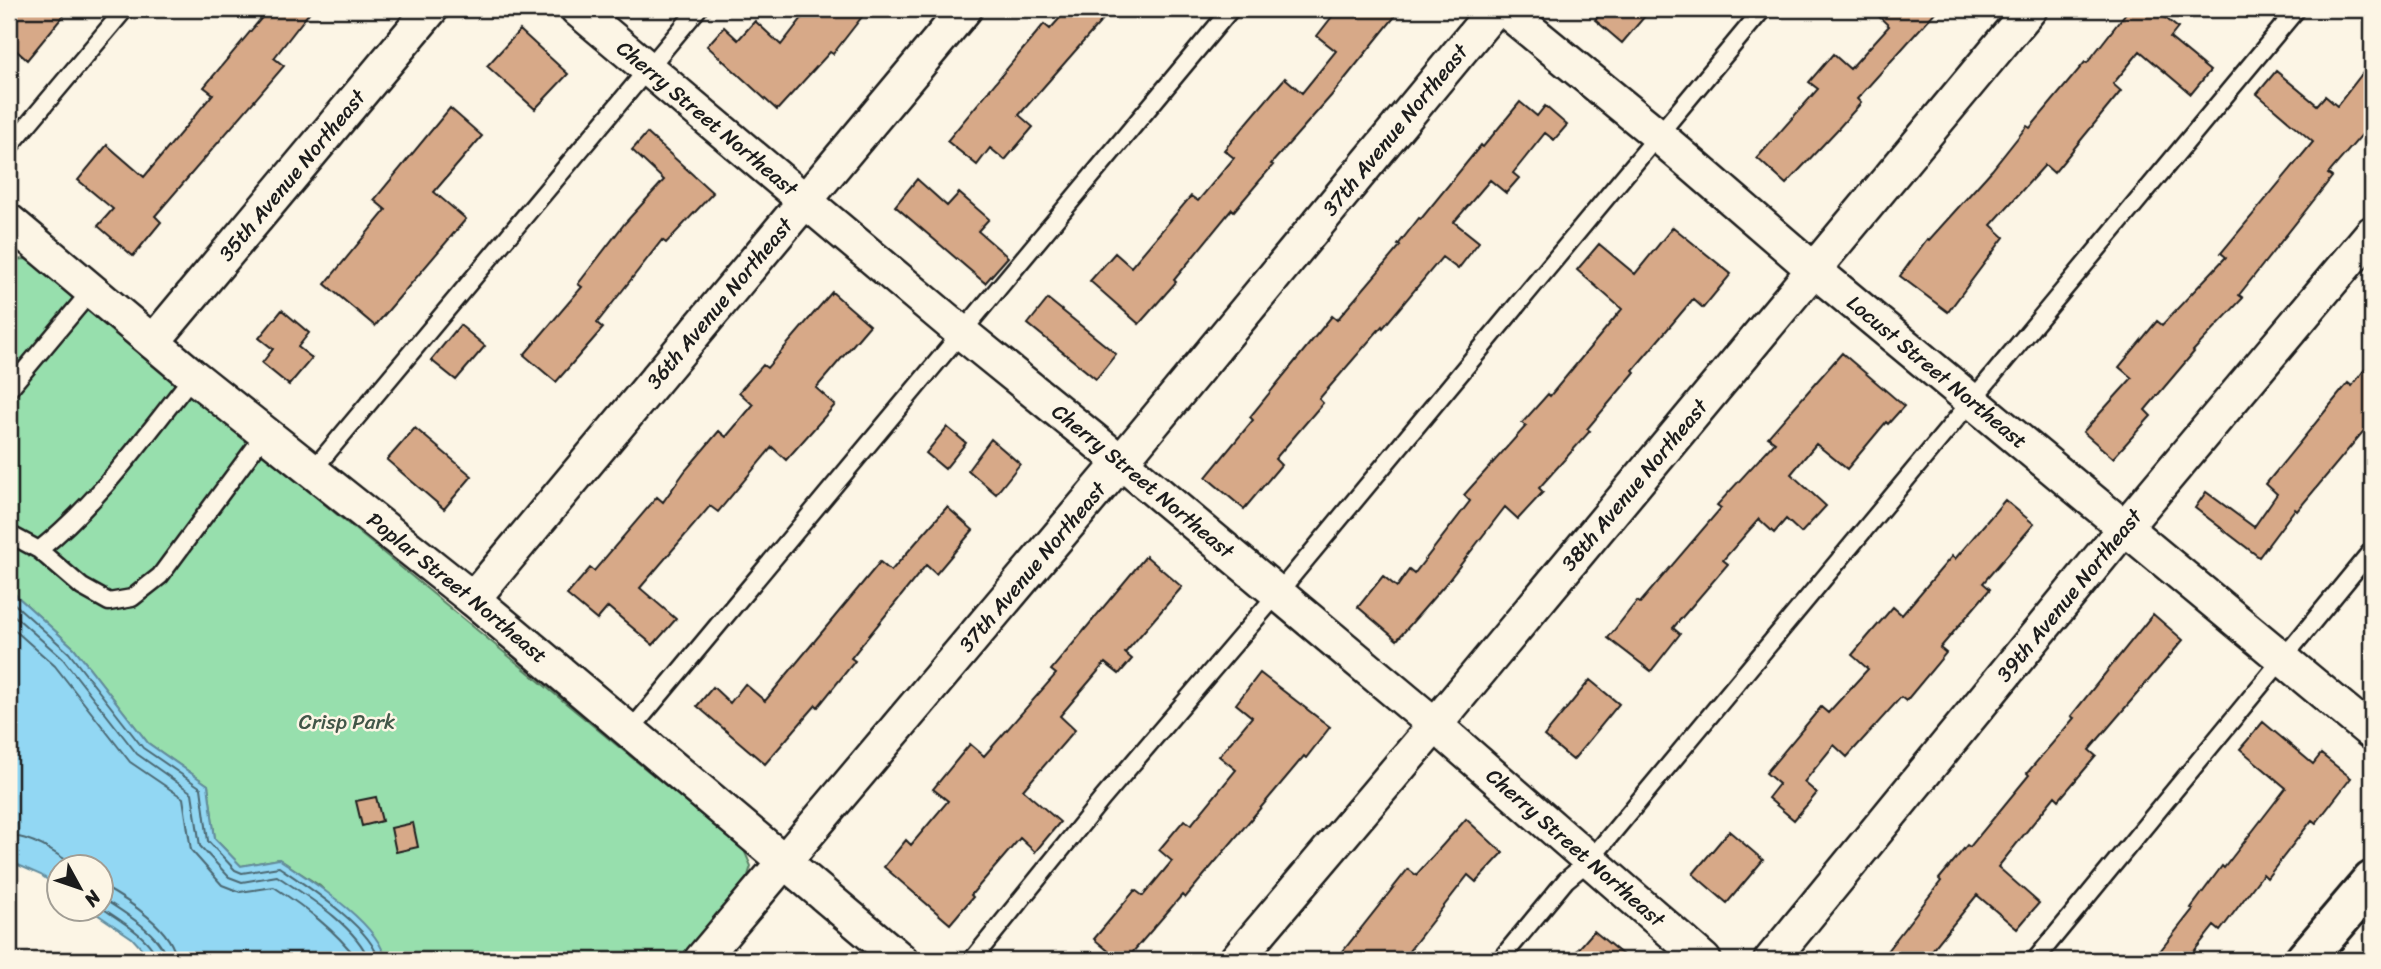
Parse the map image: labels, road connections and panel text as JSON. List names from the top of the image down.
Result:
{
  "streets": {
    "street": [
      "Cherry Street Northeast",
      "37th Avenue Northeast",
      "35th Avenue Northeast",
      "36th Avenue Northeast",
      "Locust Street Northeast",
      "38th Avenue Northeast",
      "Poplar Street Northeast",
      "39th Avenue Northeast"
    ]
  },
  "crossings": [
    ["Cherry Street Northeast", "37th Avenue Northeast"],
    ["Cherry Street Northeast", "36th Avenue Northeast"],
    ["Cherry Street Northeast", "38th Avenue Northeast"],
    ["37th Avenue Northeast", "Poplar Street Northeast"],
    ["35th Avenue Northeast", "Poplar Street Northeast"],
    ["36th Avenue Northeast", "Poplar Street Northeast"],
    ["Locust Street Northeast", "38th Avenue Northeast"],
    ["Locust Street Northeast", "39th Avenue Northeast"]
  ],
  "parks": ["Crisp Park"],
  "north": "bottom right"
}
